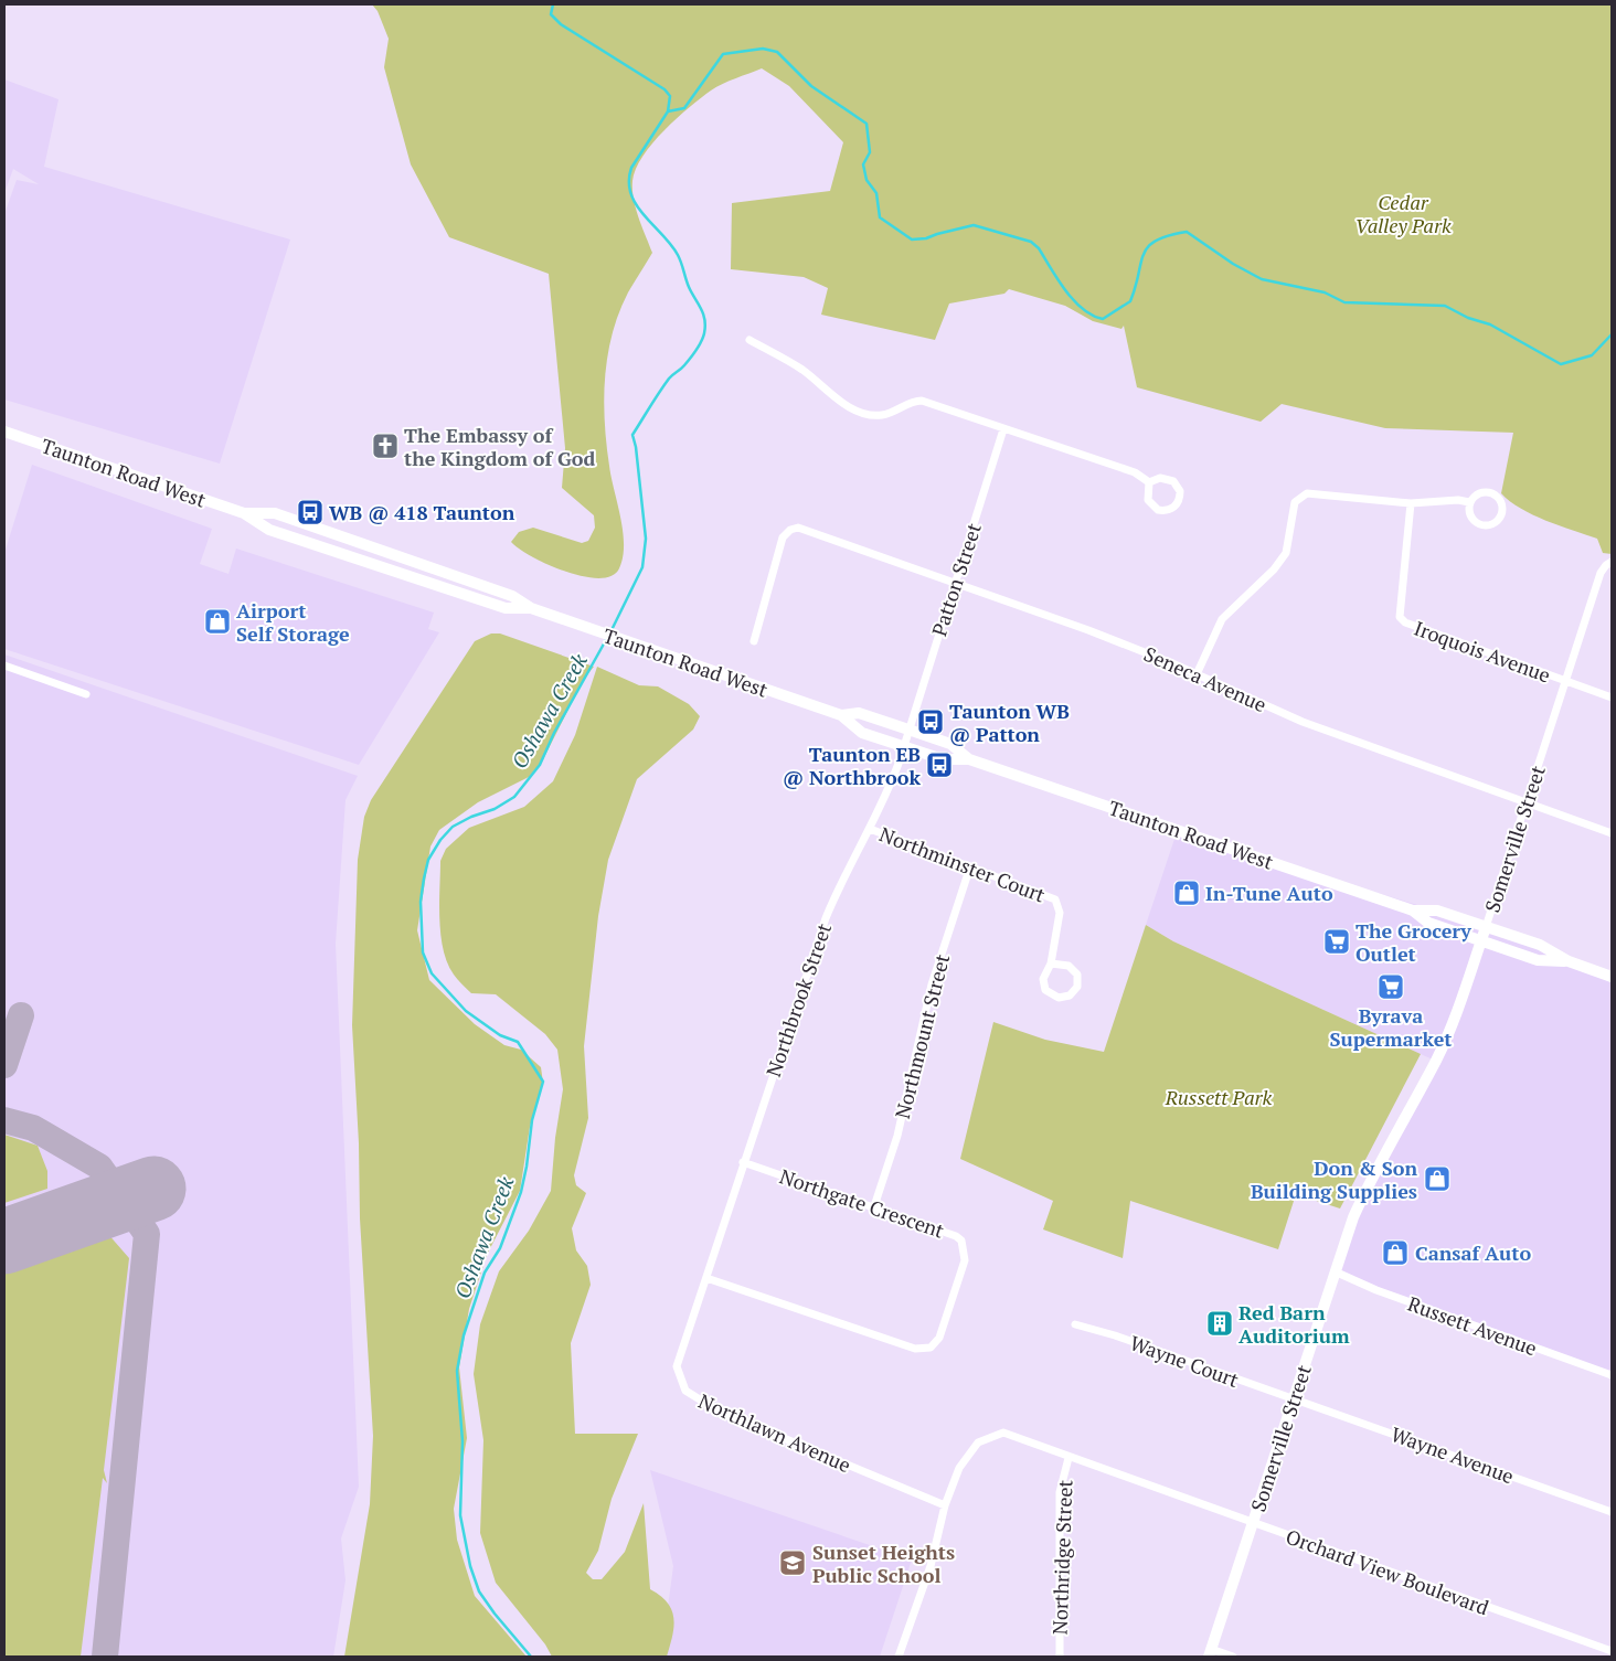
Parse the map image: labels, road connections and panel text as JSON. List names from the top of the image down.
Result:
{
  "streets": {
    "main road": ["Taunton Road West", "Somerville Street"],
    "street": [
      "Patton Street",
      "Iroquois Avenue",
      "Seneca Avenue",
      "Northminster Court",
      "Northbrook Street",
      "Northmount Street",
      "Northgate Crescent",
      "Russett Avenue",
      "Wayne Court",
      "Northlawn Avenue",
      "Wayne Avenue",
      "Northridge Street",
      "Orchard View Boulevard"
    ]
  },
  "crossings": [
    ["Taunton Road West", "Patton Street"],
    ["Taunton Road West", "Somerville Street"],
    ["Taunton Road West", "Northbrook Street"],
    ["Patton Street", "Seneca Avenue"],
    ["Patton Street", "Northbrook Street"],
    ["Iroquois Avenue", "Somerville Street"],
    ["Seneca Avenue", "Somerville Street"],
    ["Somerville Street", "Russett Avenue"],
    ["Somerville Street", "Wayne Court"],
    ["Somerville Street", "Wayne Avenue"],
    ["Somerville Street", "Orchard View Boulevard"],
    ["Northminster Court", "Northbrook Street"],
    ["Northminster Court", "Northmount Street"],
    ["Northbrook Street", "Northgate Crescent"],
    ["Northbrook Street", "Northlawn Avenue"],
    ["Northmount Street", "Northgate Crescent"],
    ["Northgate Crescent", "Northlawn Avenue"],
    ["Wayne Court", "Wayne Avenue"],
    ["Northlawn Avenue", "Orchard View Boulevard"],
    ["Northridge Street", "Orchard View Boulevard"]
  ],
  "water": ["Oshawa Creek"],
  "parks": ["Cedar Valley Park", "Russett Park"],
  "places": {
    "church": ["The Embassy of the Kingdom of God"],
    "bus stop": ["WB @ 418 Taunton", "Taunton WB @ Patton", "Taunton EB @ Northbrook"],
    "shop": [
      "Airport Self Storage",
      "In-Tune Auto",
      "Don & Son Building Supplies",
      "Cansaf Auto"
    ],
    "supermarket": ["The Grocery Outlet", "Byrava Supermarket"],
    "building": ["Red Barn Auditorium"],
    "school or university": ["Sunset Heights Public School"]
  }
}
